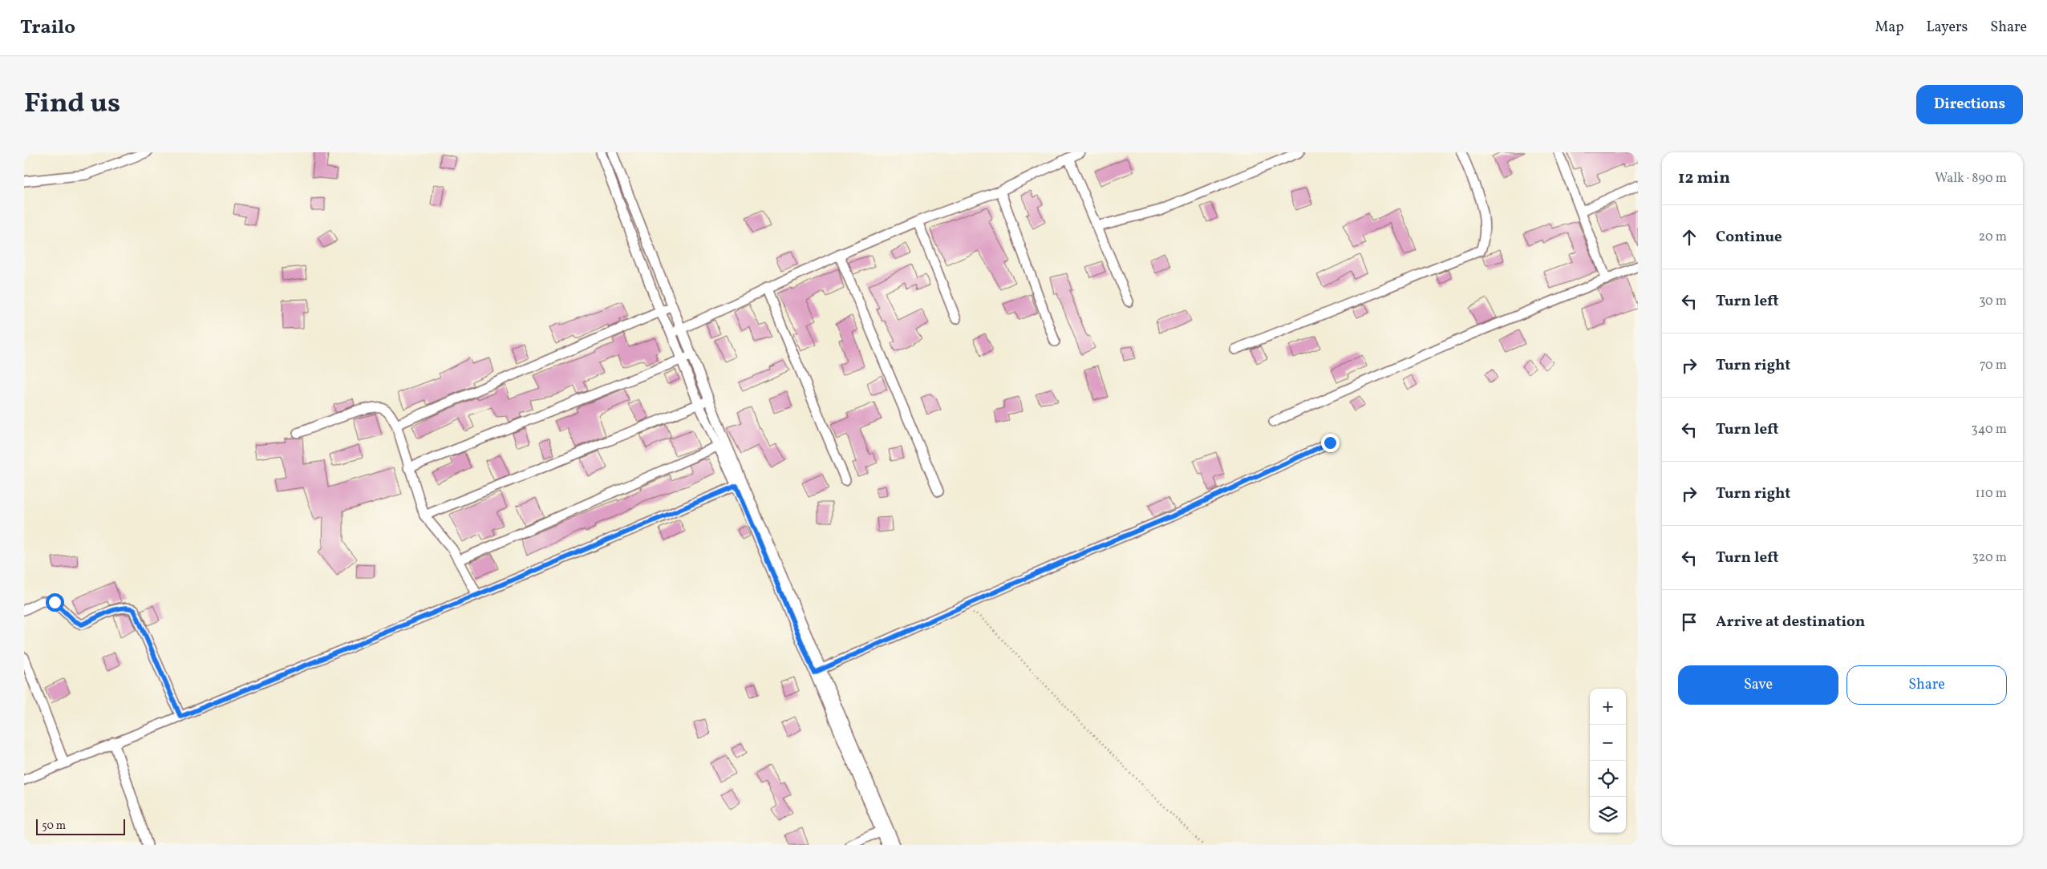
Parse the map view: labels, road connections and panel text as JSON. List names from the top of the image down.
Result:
{
  "scale_bar": "50 m",
  "page": {
    "header": "Trailo",
    "nav": ["Map", "Layers", "Share"],
    "title": "Find us",
    "buttons": [
      "Directions",
      ["Save", "Share"]
    ],
    "heading": ["12 min", "Walk · 890 m"],
    "list": [
      ["Continue", "20 m"],
      ["Turn left", "30 m"],
      ["Turn right", "70 m"],
      ["Turn left", "340 m"],
      ["Turn right", "110 m"],
      ["Turn left", "320 m"],
      "Arrive at destination"
    ],
    "map_buttons": ["+", "−"],
    "scale": "50 m"
  }
}
